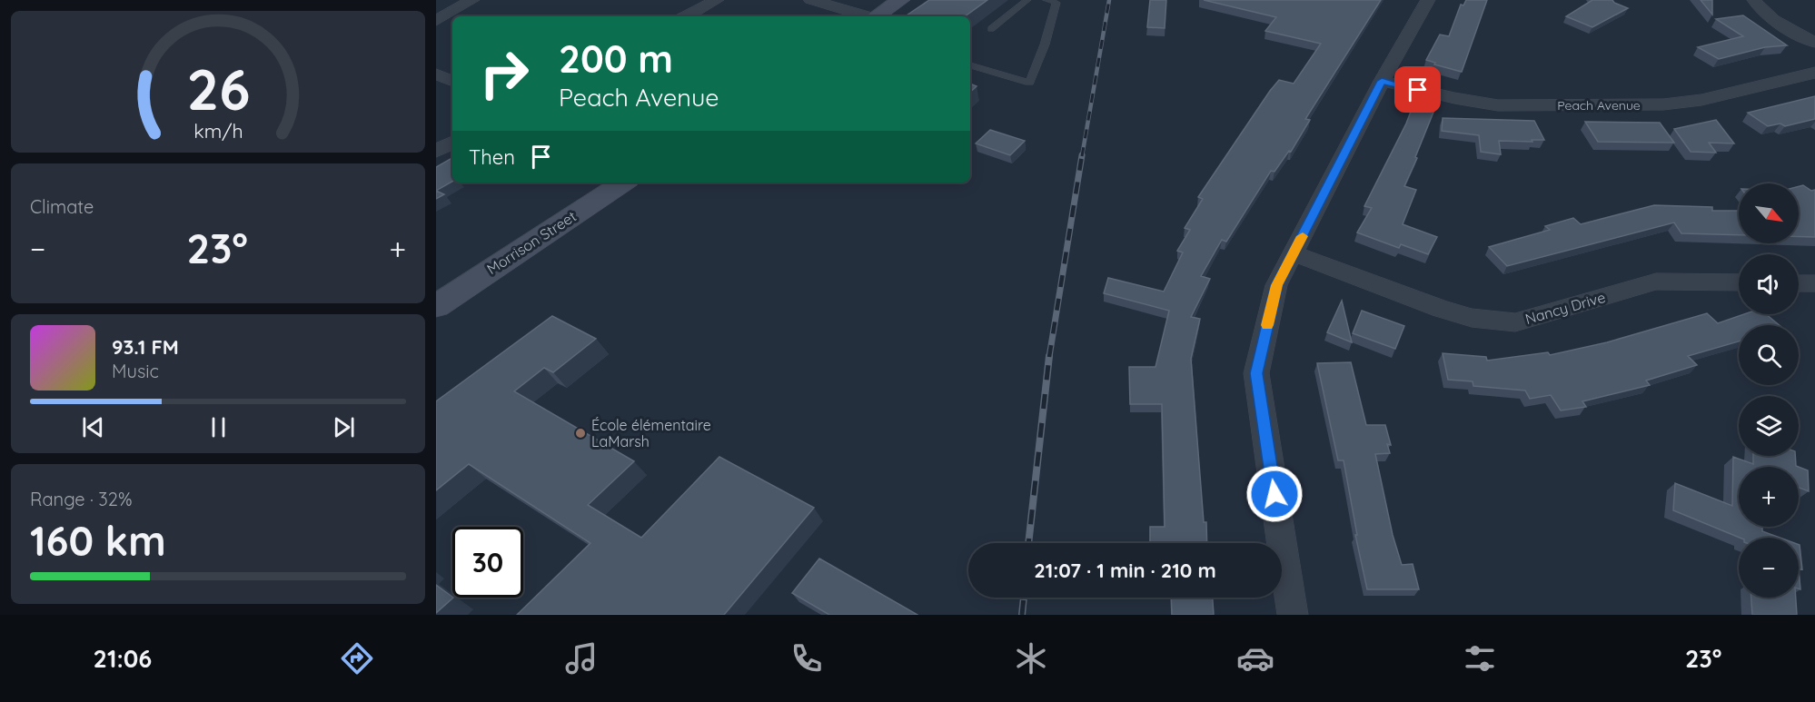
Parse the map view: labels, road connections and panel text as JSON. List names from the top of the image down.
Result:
{
  "streets": {
    "street": ["Peach Avenue", "Morrison Street", "Nancy Drive"]
  },
  "places": ["École élémentaire LaMarsh"],
  "north": "bottom right",
  "page": {
    "turn": ["200 m", "Peach Avenue"],
    "then": "Then",
    "tile": [
      "Climate",
      ["Range · 32%", "160 km"]
    ],
    "map_buttons": ["+", "−"],
    "heat": ["−", "23°", "+"],
    "song": ["93.1 FM", "Music"],
    "limit": "30",
    "trip": "21:07 · 1 min · 210 m",
    "tabs": ["21:06", "23°"],
    "gauge": ["26", "km/h"]
  }
}
